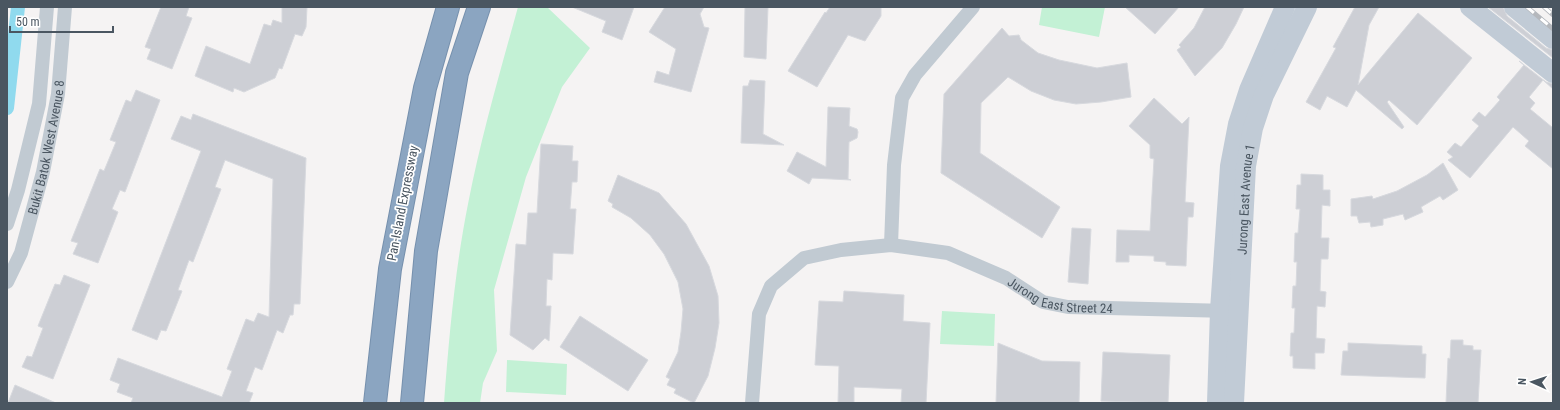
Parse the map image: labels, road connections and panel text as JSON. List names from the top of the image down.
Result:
{
  "streets": {
    "highway": ["Pan-Island Expressway"],
    "street": ["Bukit Batok West Avenue 8", "Jurong East Avenue 1", "Jurong East Street 24"]
  },
  "crossings": [
    ["Jurong East Avenue 1", "Jurong East Street 24"]
  ],
  "scale_bar": "50 m",
  "north": "left"
}
